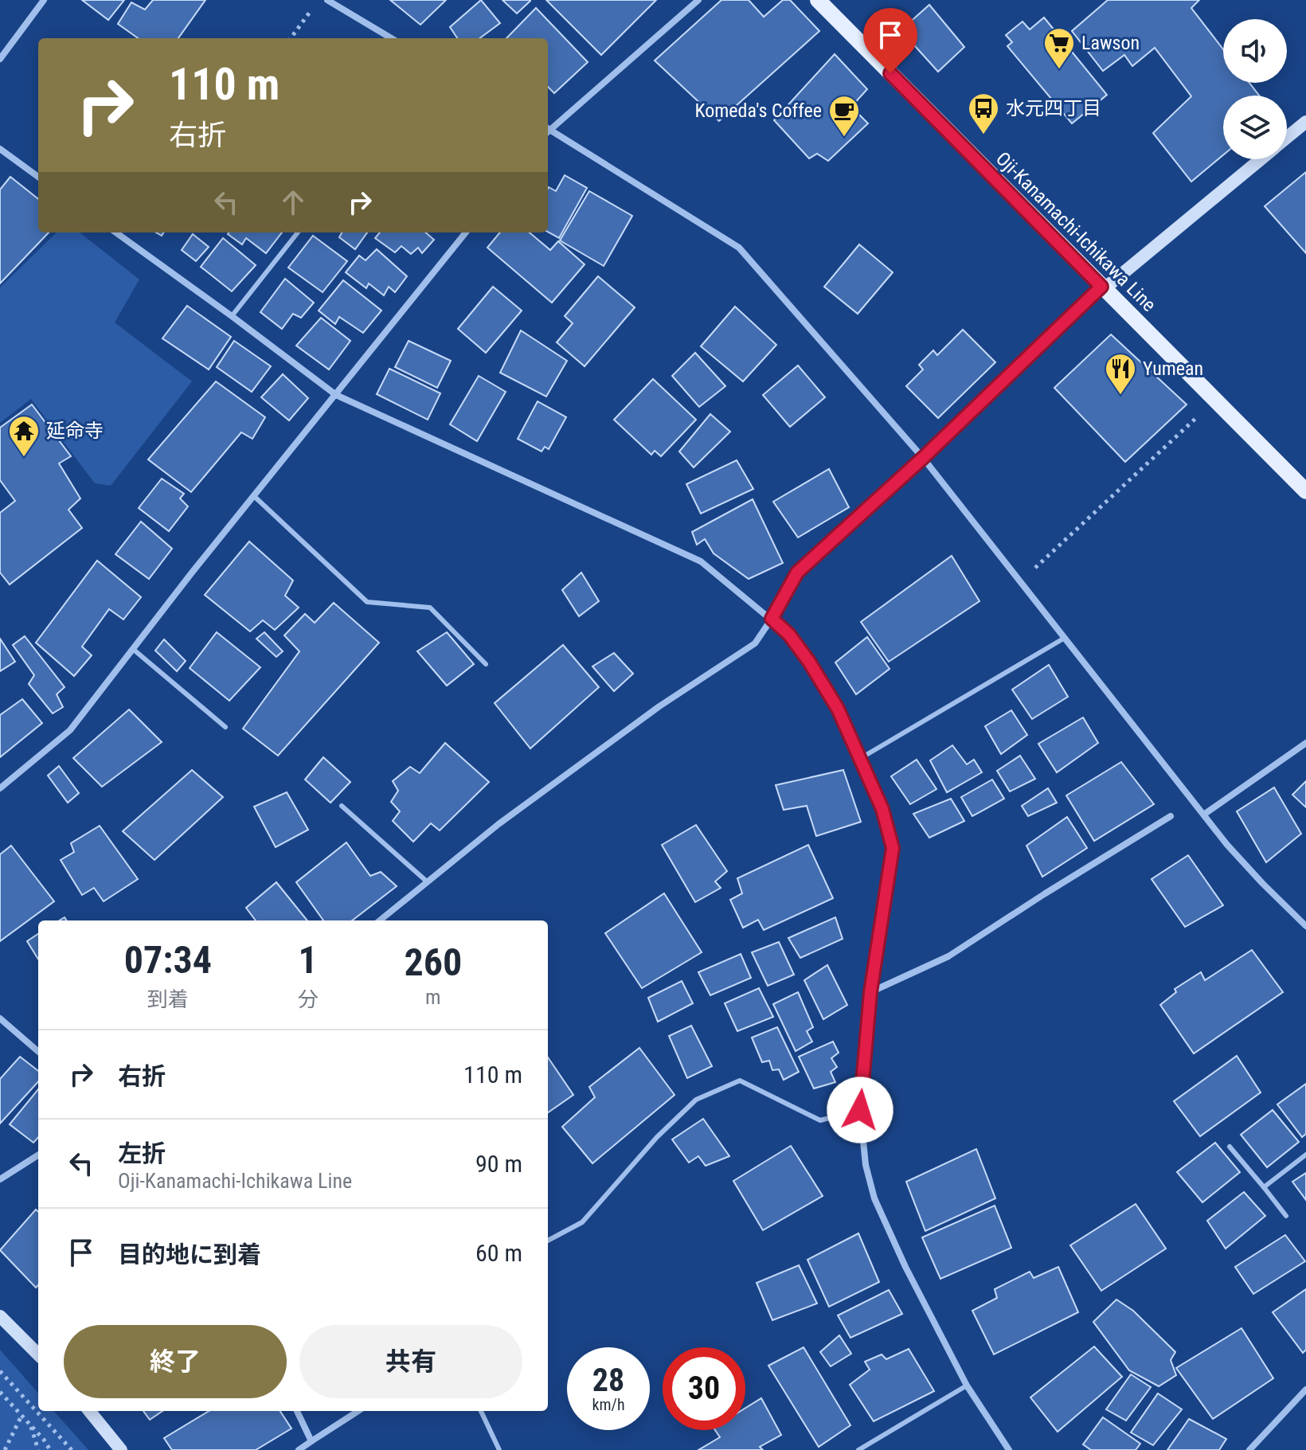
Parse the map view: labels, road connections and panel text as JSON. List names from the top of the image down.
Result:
{
  "streets": {
    "main road": ["Oji-Kanamachi-Ichikawa Line"]
  },
  "places": {
    "supermarket": ["Lawson"],
    "bus stop": ["水元四丁目"],
    "cafe": ["Komeda's Coffee"],
    "restaurant": ["Yumean"],
    "temple": ["延命寺"]
  },
  "page": {
    "turn": ["110 m", "右折"],
    "eta": [
      "07:34",
      "到着",
      "1",
      "分",
      "260",
      "m"
    ],
    "list": [
      {
        "name": "右折",
        "value": "110 m"
      },
      {
        "name": "左折",
        "note": "Oji-Kanamachi-Ichikawa Line",
        "value": "90 m"
      },
      {
        "name": "目的地に到着",
        "value": "60 m"
      }
    ],
    "buttons": ["終了", "共有"],
    "speed": "28 km/h",
    "limit": "30"
  }
}
